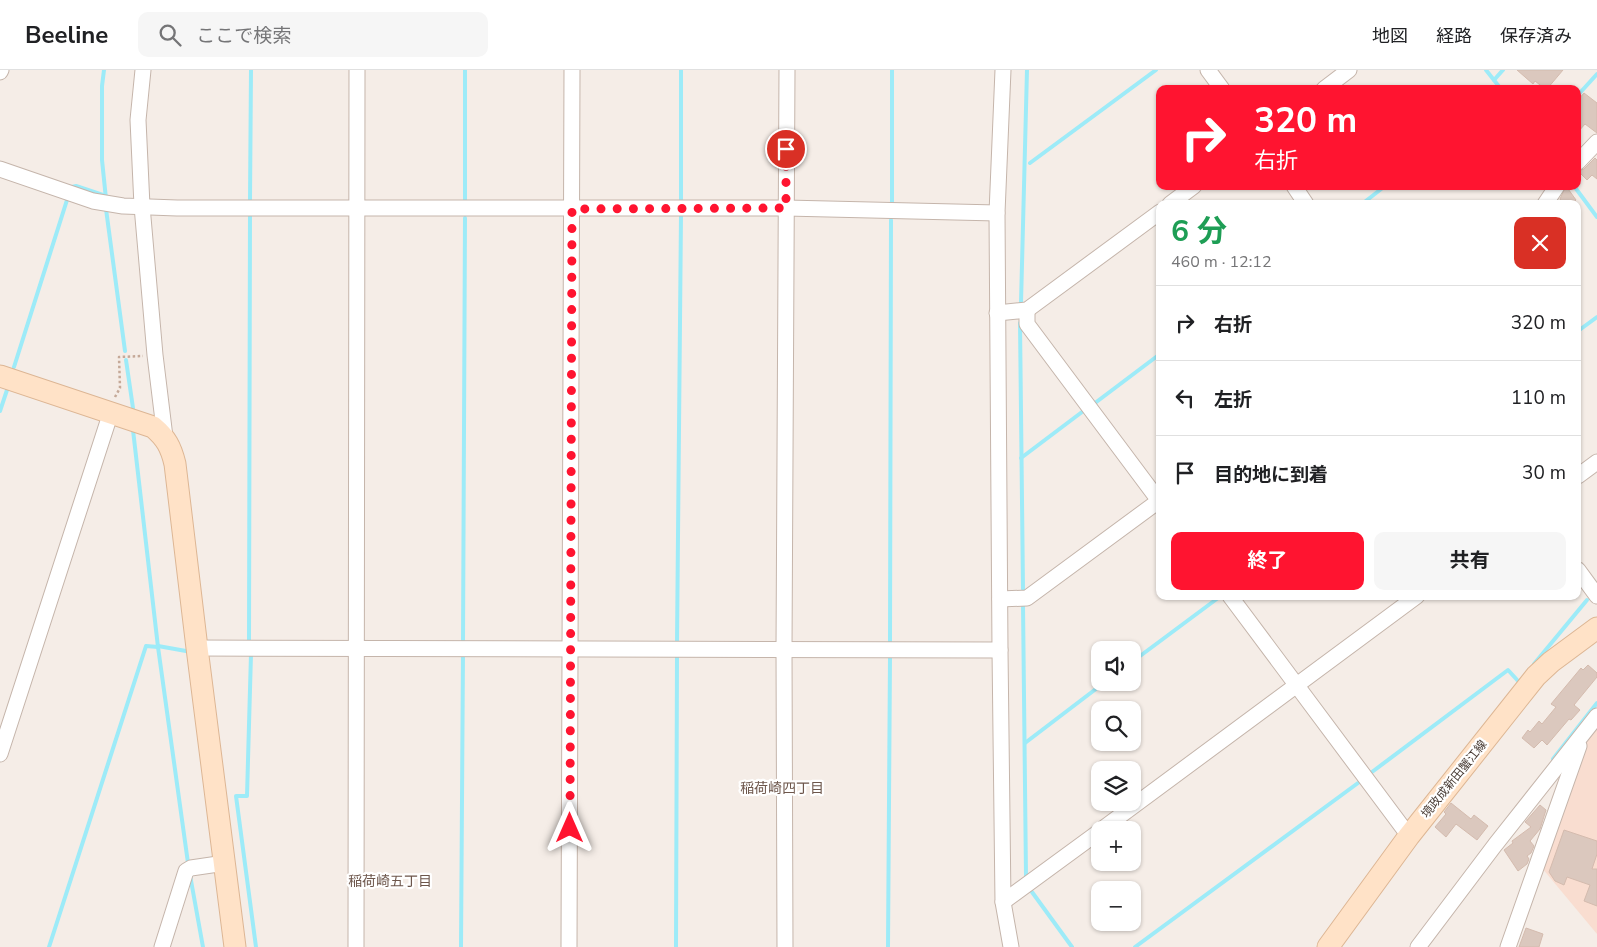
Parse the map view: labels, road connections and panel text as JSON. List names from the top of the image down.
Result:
{
  "streets": {
    "street": ["境政成新田蟹江線"]
  },
  "districts": ["稲荷崎四丁目", "稲荷崎五丁目"],
  "page": {
    "header": "Beeline",
    "search": "ここで検索",
    "nav": ["地図", "経路", "保存済み"],
    "turn": ["320 m", "右折"],
    "heading": ["6 分", "460 m · 12:12"],
    "list": [
      {
        "name": "右折",
        "value": "320 m"
      },
      {
        "name": "左折",
        "value": "110 m"
      },
      {
        "name": "目的地に到着",
        "value": "30 m"
      }
    ],
    "buttons": ["終了", "共有"],
    "map_buttons": ["+", "−"]
  }
}
